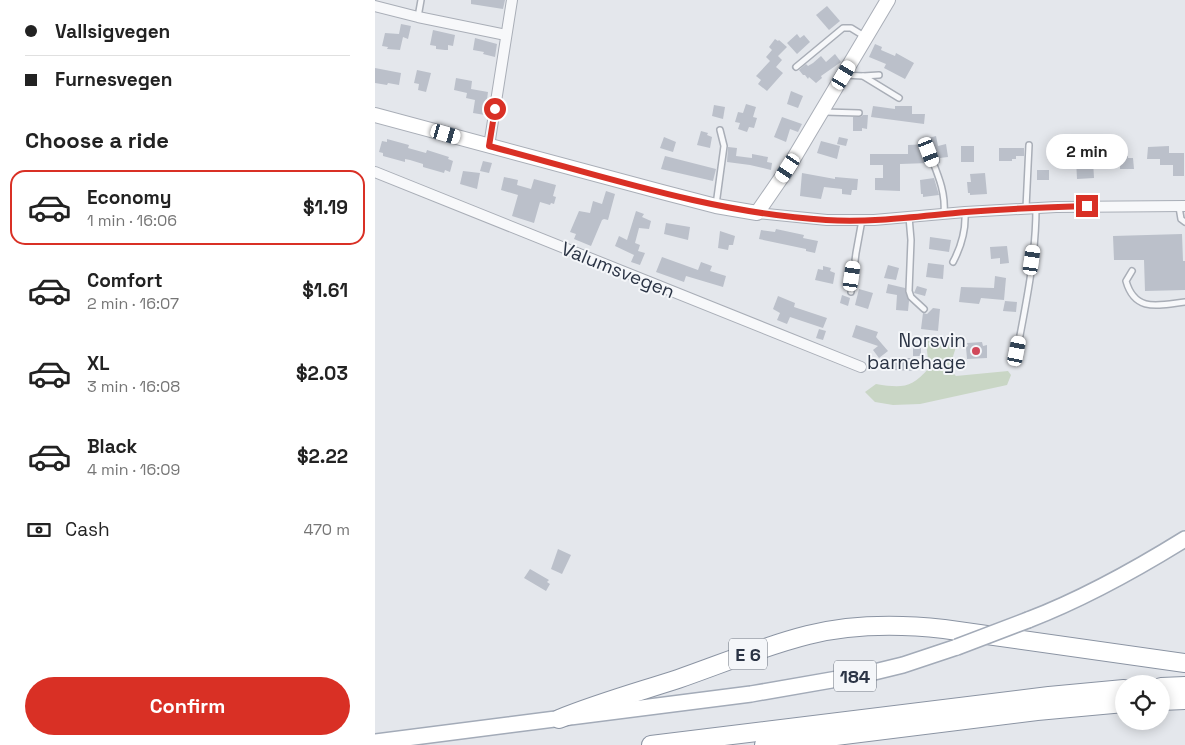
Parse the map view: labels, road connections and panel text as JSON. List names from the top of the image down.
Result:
{
  "streets": {
    "highway": ["E 6"],
    "main road": ["184"],
    "street": ["Valumsvegen"]
  },
  "crossings": [
    ["E 6", "184"]
  ],
  "places": ["Norsvin barnehage"],
  "page": {
    "banner": ["Vallsigvegen", "Furnesvegen"],
    "heading": "Choose a ride",
    "bubble": "2 min",
    "list": [
      {
        "name": "Economy",
        "note": "1 min · 16:06",
        "value": "$1.19"
      },
      {
        "name": "Comfort",
        "note": "2 min · 16:07",
        "value": "$1.61"
      },
      {
        "name": "XL",
        "note": "3 min · 16:08",
        "value": "$2.03"
      },
      {
        "name": "Black",
        "note": "4 min · 16:09",
        "value": "$2.22"
      }
    ],
    "pay": ["Cash", "470 m"],
    "buttons": "Confirm"
  }
}
